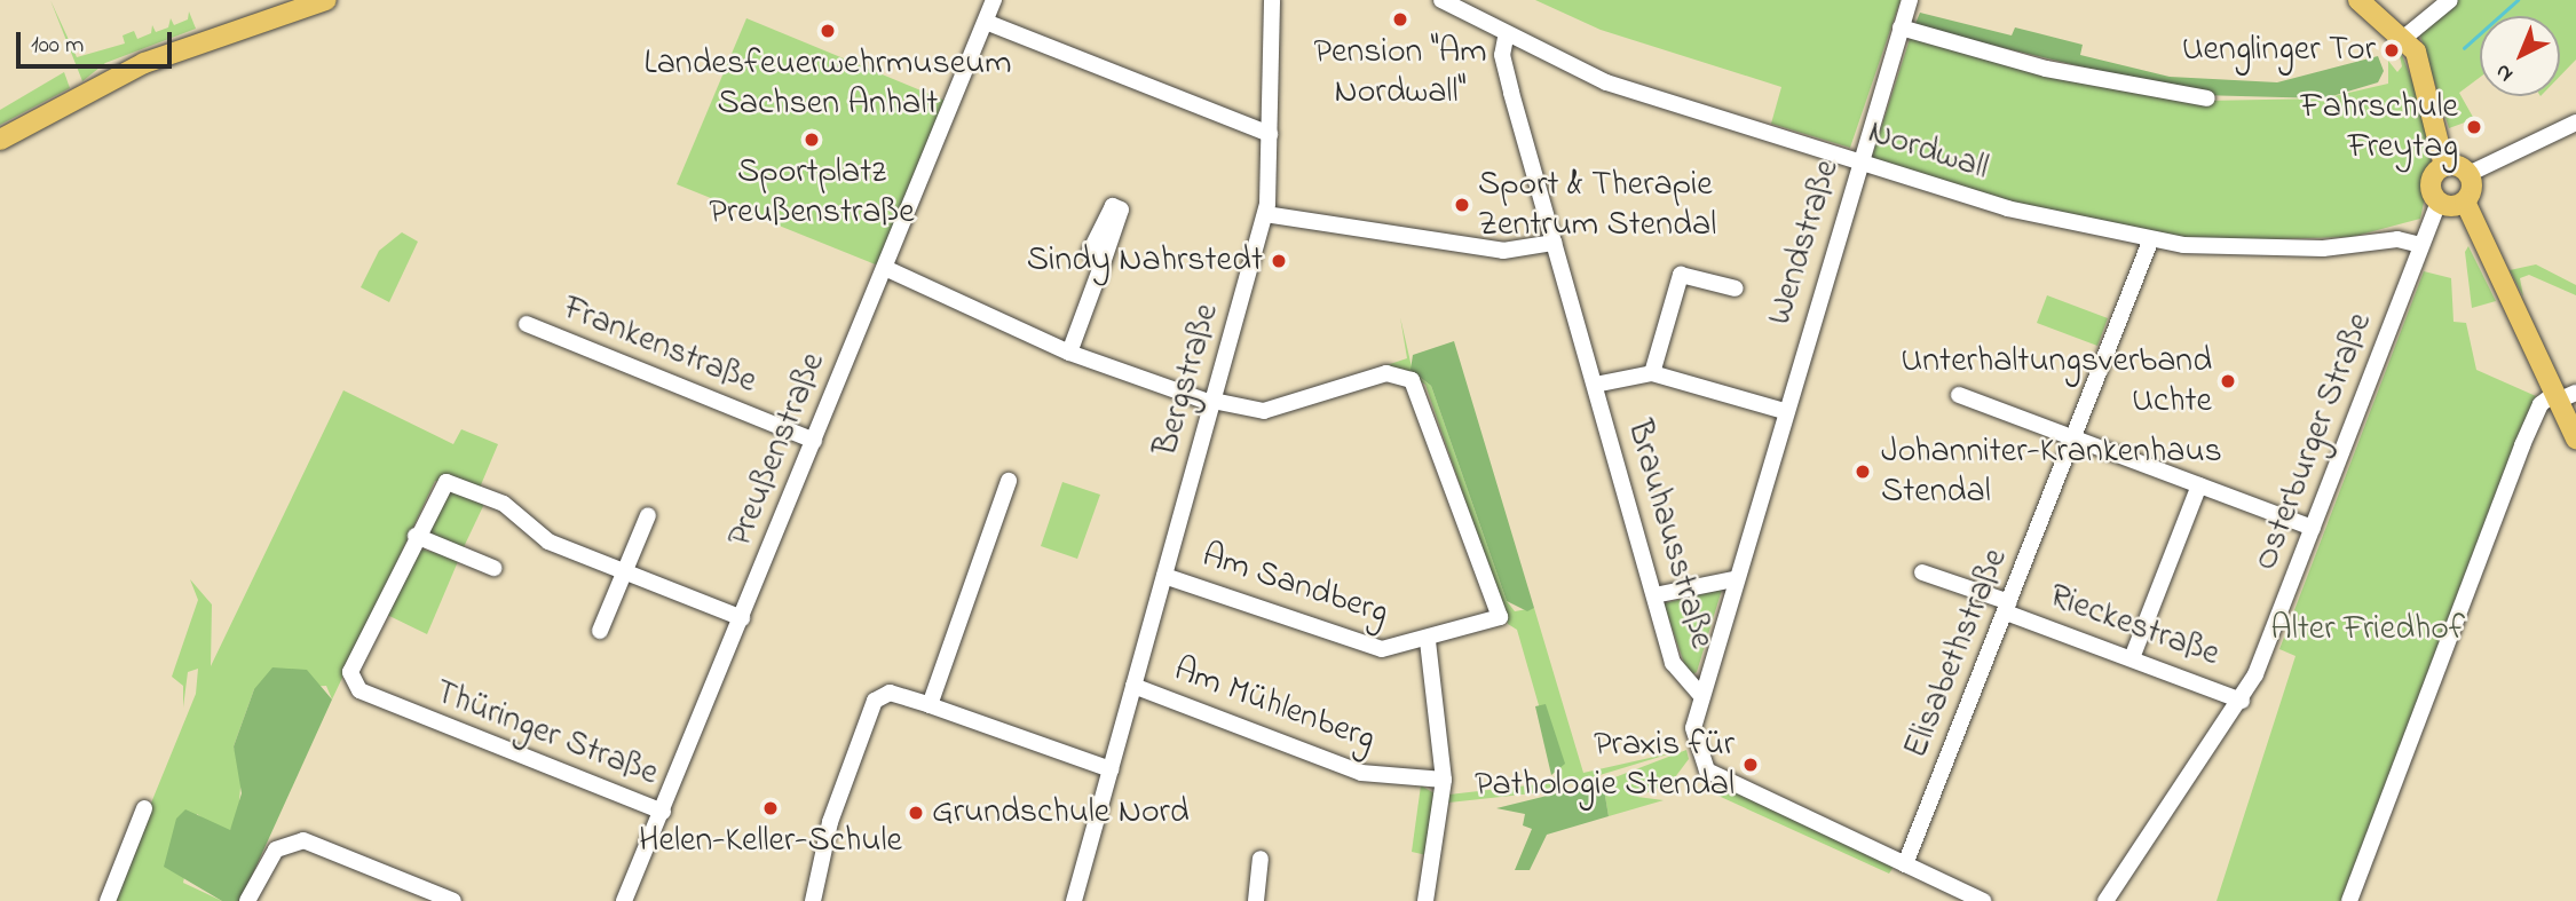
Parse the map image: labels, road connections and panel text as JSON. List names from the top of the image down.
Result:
{
  "streets": {
    "street": [
      "Nordwall",
      "Wendstraße",
      "Frankenstraße",
      "Bergstraße",
      "Osterburger Straße",
      "Preußenstraße",
      "Brauhausstraße",
      "Am Sandberg",
      "Rieckestraße",
      "Elisabethstraße",
      "Am Mühlenberg",
      "Thüringer Straße"
    ]
  },
  "crossings": [
    ["Nordwall", "Wendstraße"],
    ["Nordwall", "Osterburger Straße"],
    ["Nordwall", "Brauhausstraße"],
    ["Nordwall", "Elisabethstraße"],
    ["Wendstraße", "Brauhausstraße"],
    ["Wendstraße", "Elisabethstraße"],
    ["Frankenstraße", "Preußenstraße"],
    ["Bergstraße", "Am Sandberg"],
    ["Bergstraße", "Am Mühlenberg"],
    ["Osterburger Straße", "Rieckestraße"],
    ["Preußenstraße", "Thüringer Straße"],
    ["Rieckestraße", "Elisabethstraße"]
  ],
  "parks": ["Alter Friedhof"],
  "places": [
    "Pension \"Am Nordwall\"",
    "Landesfeuerwehrmuseum Sachsen Anhalt",
    "Uenglinger Tor",
    "Fahrschule Freytag",
    "Sportplatz Preußenstraße",
    "Sport & Therapie Zentrum Stendal",
    "Sindy Nahrstedt",
    "Unterhaltungsverband Uchte",
    "Johanniter-Krankenhaus Stendal",
    "Praxis für Pathologie Stendal",
    "Helen-Keller-Schule",
    "Grundschule Nord"
  ],
  "scale_bar": "100 m",
  "north": "bottom left"
}
